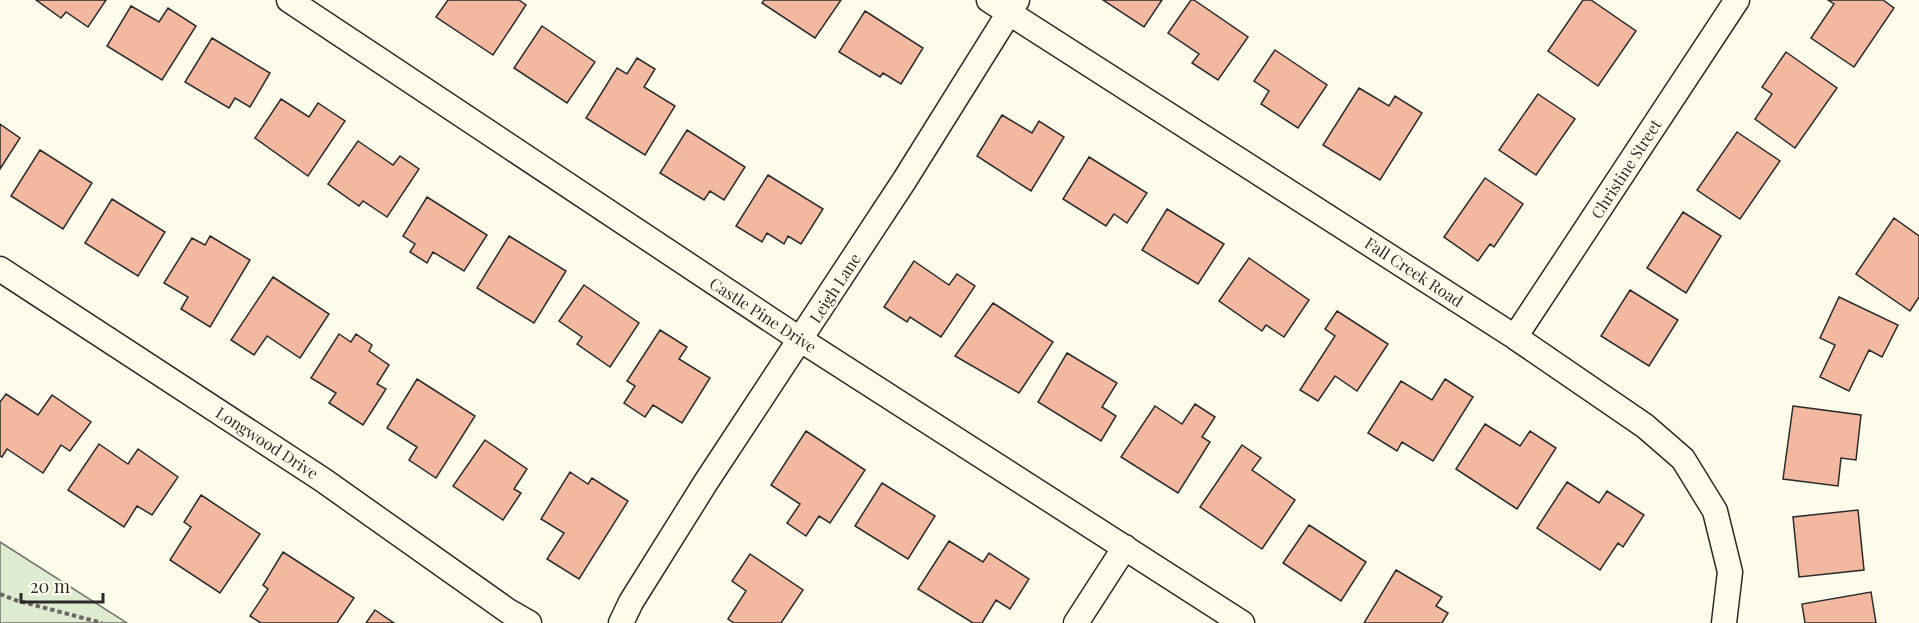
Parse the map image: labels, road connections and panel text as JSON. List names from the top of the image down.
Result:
{
  "streets": {
    "street": [
      "Christine Street",
      "Fall Creek Road",
      "Leigh Lane",
      "Castle Pine Drive",
      "Longwood Drive"
    ]
  },
  "crossings": [
    ["Christine Street", "Fall Creek Road"],
    ["Fall Creek Road", "Leigh Lane"],
    ["Leigh Lane", "Castle Pine Drive"]
  ],
  "scale_bar": "20 m"
}
